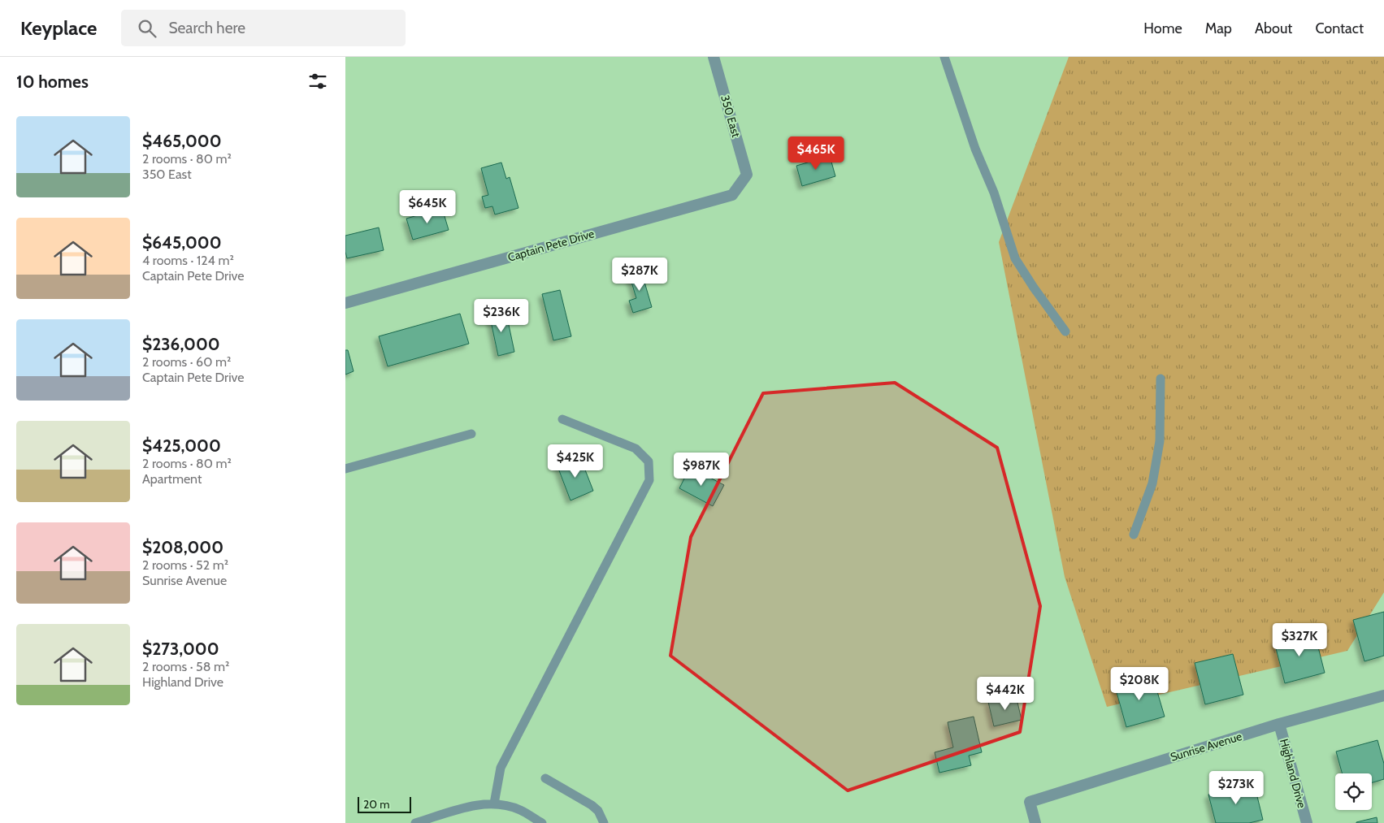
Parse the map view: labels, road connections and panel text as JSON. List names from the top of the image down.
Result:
{
  "streets": {
    "street": [
      "350 East",
      "Captain Pete Drive",
      "Sunrise Avenue",
      "Highland Drive"
    ]
  },
  "crossings": [
    ["350 East", "Captain Pete Drive"],
    ["Sunrise Avenue", "Highland Drive"]
  ],
  "scale_bar": "20 m",
  "page": {
    "header": "Keyplace",
    "search": "Search here",
    "nav": [
      "Home",
      "Map",
      "About",
      "Contact"
    ],
    "heading": "10 homes",
    "list": [
      {
        "name": "$465,000",
        "note": "2 rooms · 80 m² · 350 East"
      },
      {
        "name": "$645,000",
        "note": "4 rooms · 124 m² · Captain Pete Drive"
      },
      {
        "name": "$236,000",
        "note": "2 rooms · 60 m² · Captain Pete Drive"
      },
      {
        "name": "$425,000",
        "note": "2 rooms · 80 m² · Apartment"
      },
      {
        "name": "$208,000",
        "note": "2 rooms · 52 m² · Sunrise Avenue"
      },
      {
        "name": "$273,000",
        "note": "2 rooms · 58 m² · Highland Drive"
      }
    ],
    "price": [
      "$465K",
      "$645K",
      "$287K",
      "$236K",
      "$425K",
      "$987K",
      "$327K",
      "$208K",
      "$442K",
      "$273K"
    ],
    "scale": "20 m"
  }
}
